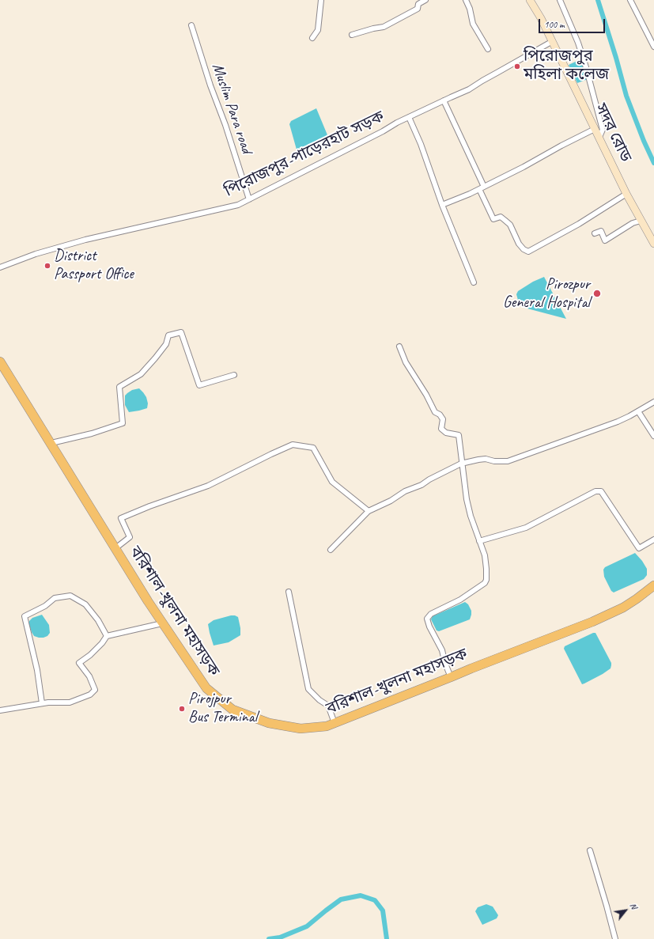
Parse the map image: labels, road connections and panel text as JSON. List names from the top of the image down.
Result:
{
  "streets": {
    "highway": ["বরিশাল-খুলনা মহাসড়ক"],
    "street": ["Muslim Para road", "সদর রোড", "পিরোজপুর-পাড়েরহাট সড়ক"]
  },
  "crossings": [
    ["Muslim Para road", "পিরোজপুর-পাড়েরহাট সড়ক"],
    ["সদর রোড", "পিরোজপুর-পাড়েরহাট সড়ক"]
  ],
  "places": [
    "পিরোজপুর মহিলা কলেজ",
    "District Passport Office",
    "Pirozpur General Hospital",
    "Pirojpur Bus Terminal"
  ],
  "scale_bar": "100 m",
  "north": "top right"
}
